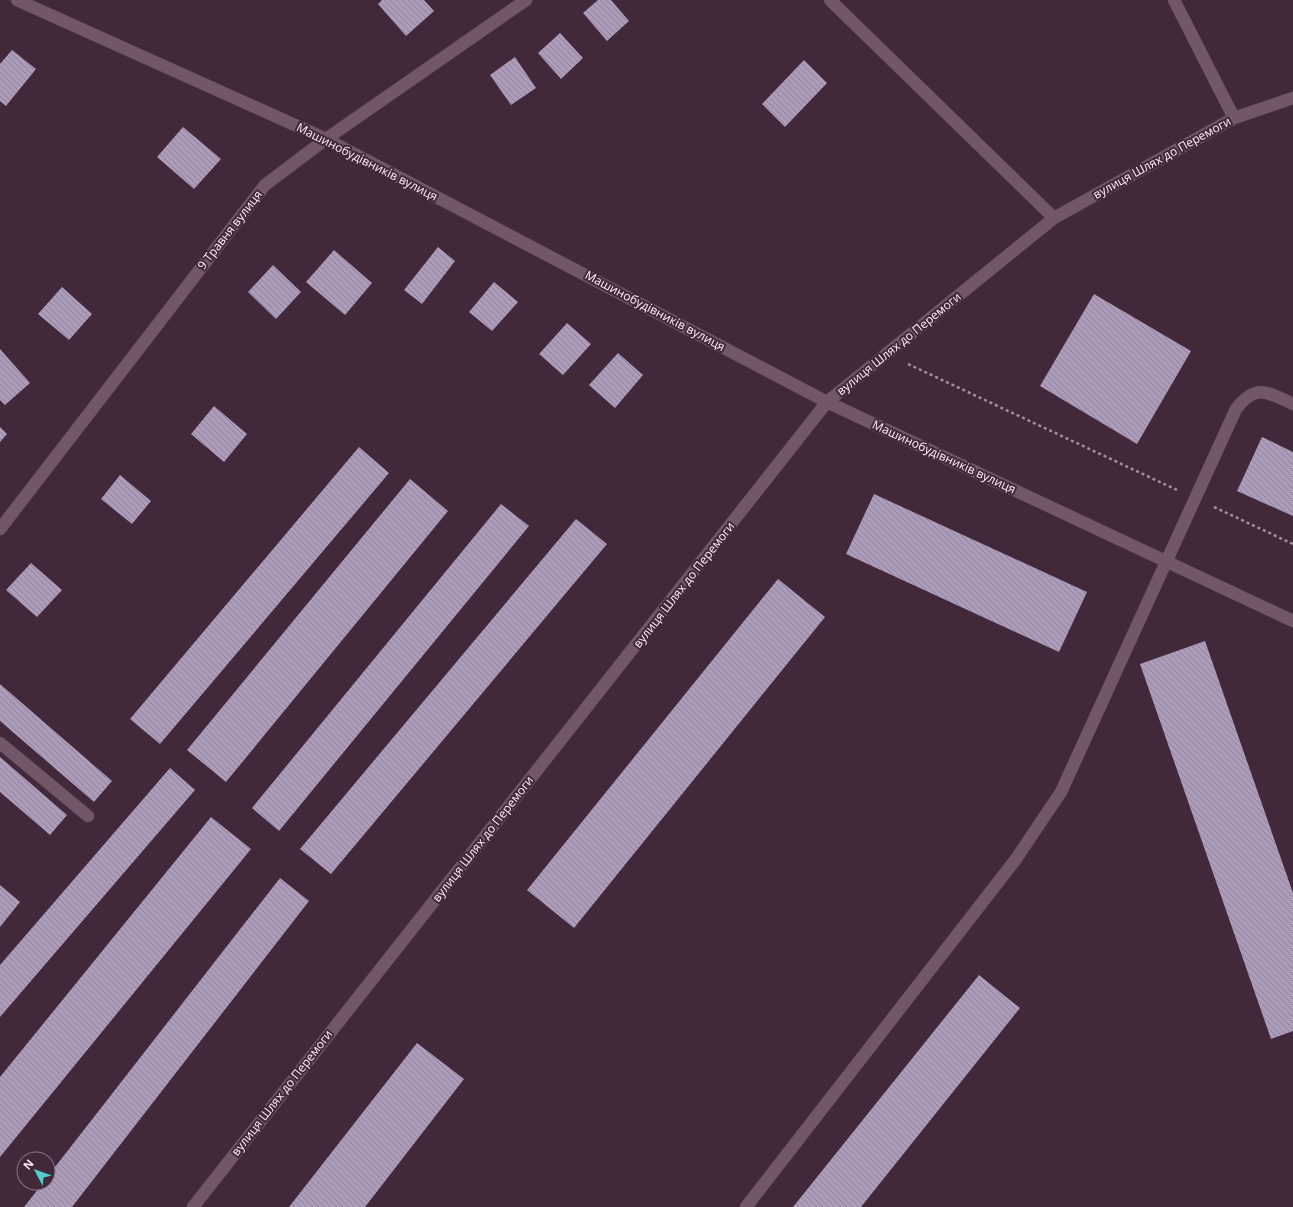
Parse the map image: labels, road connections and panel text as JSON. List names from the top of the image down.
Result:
{
  "streets": {
    "street": ["вулиця Шлях до Перемоги", "Машинобудівників вулиця", "9 Травня вулиця"]
  },
  "crossings": [
    ["вулиця Шлях до Перемоги", "Машинобудівників вулиця"],
    ["Машинобудівників вулиця", "9 Травня вулиця"]
  ],
  "north": "top left"
}
